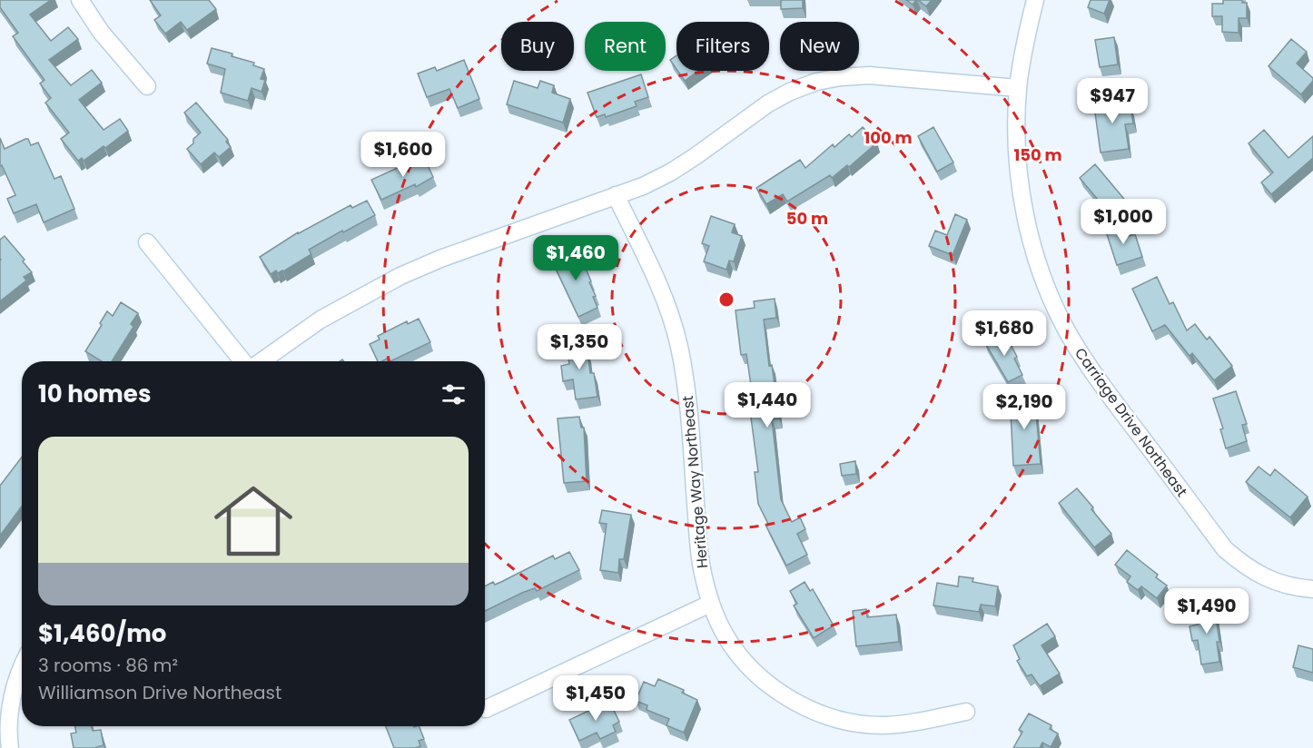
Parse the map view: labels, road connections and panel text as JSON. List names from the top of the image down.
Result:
{
  "streets": {
    "street": ["Carriage Drive Northeast", "Heritage Way Northeast"]
  },
  "page": {
    "chip": [
      "Buy",
      "Rent",
      "Filters",
      "New"
    ],
    "price": [
      "$947",
      "$1,600",
      "$1,000",
      "$1,460",
      "$1,680",
      "$1,350",
      "$1,440",
      "$2,190",
      "$1,490",
      "$1,450"
    ],
    "heading": "10 homes",
    "list": [
      {
        "name": "$1,460/mo",
        "note": "3 rooms · 86 m² · Williamson Drive Northeast"
      }
    ]
  },
  "rings": ["100 m", "150 m", "50 m"]
}
